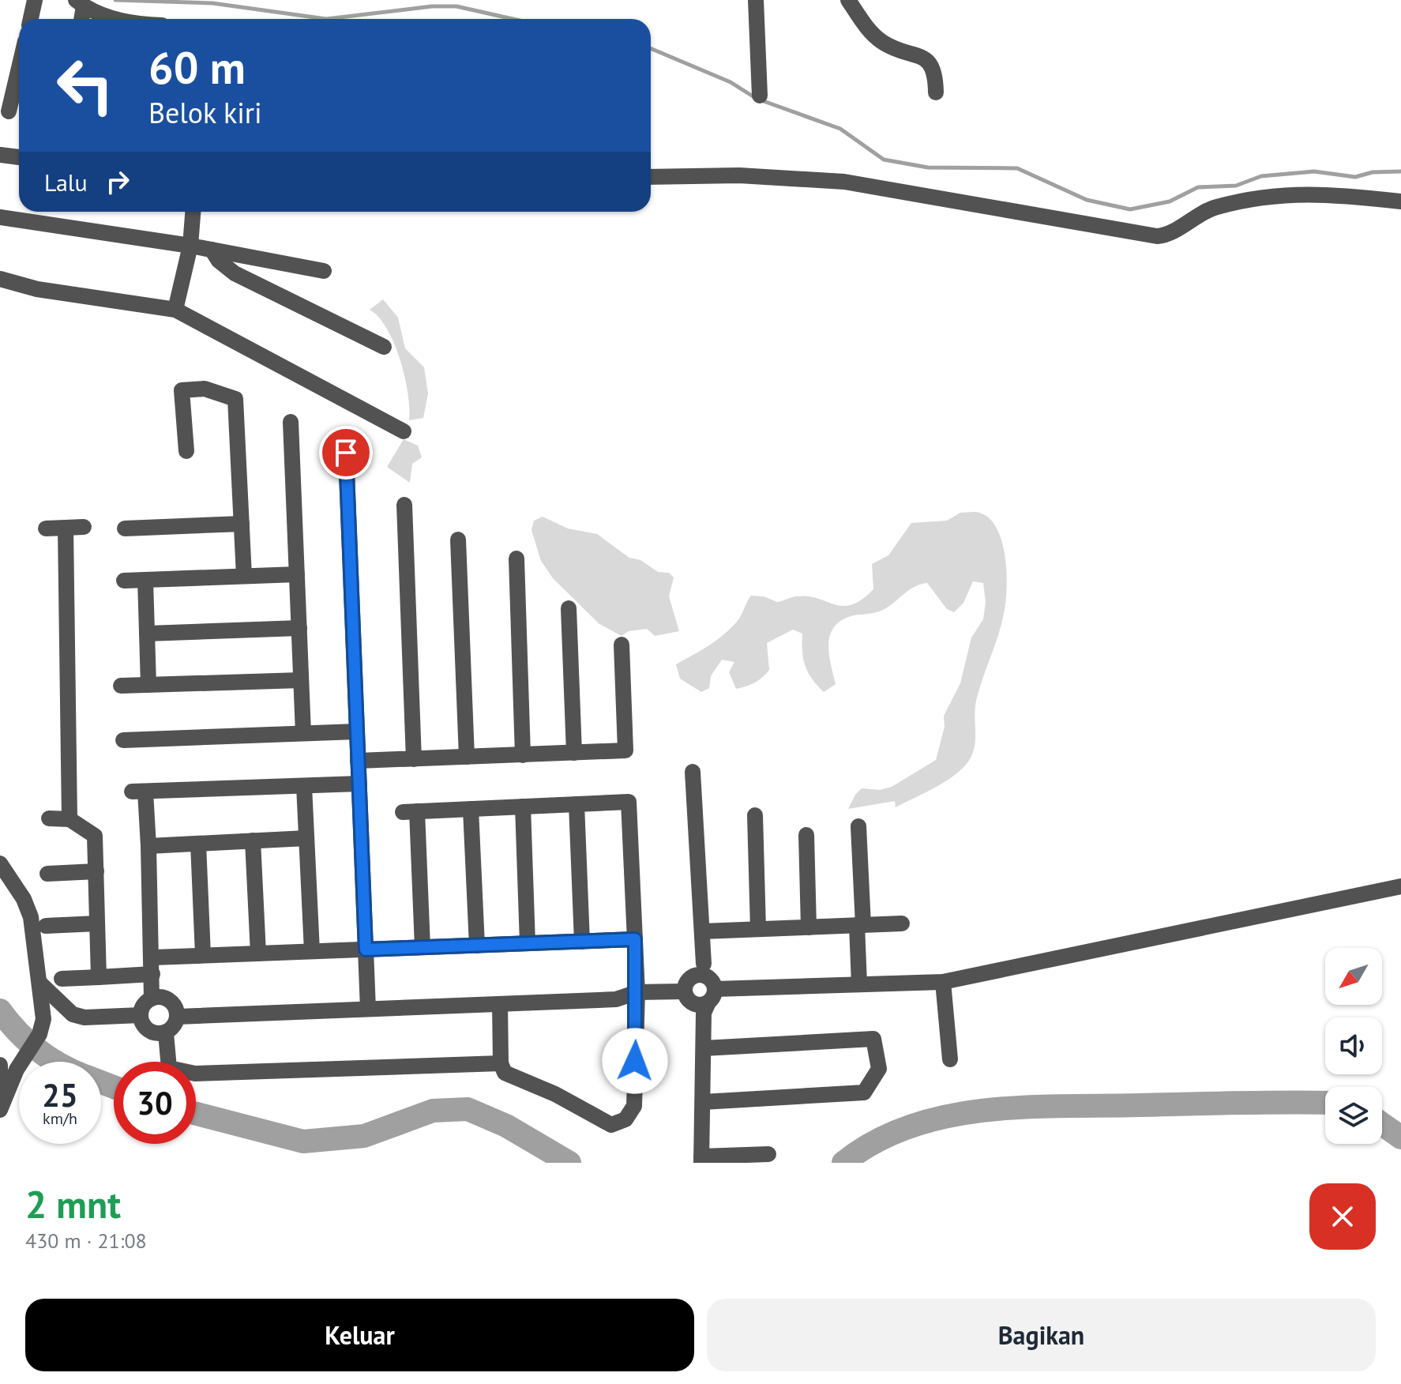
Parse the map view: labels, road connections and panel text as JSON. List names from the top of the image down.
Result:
{
  "north": "bottom left",
  "page": {
    "turn": ["60 m", "Belok kiri"],
    "then": "Lalu",
    "speed": "25 km/h",
    "limit": "30",
    "heading": ["2 mnt", "430 m · 21:08"],
    "buttons": ["Keluar", "Bagikan"]
  }
}
